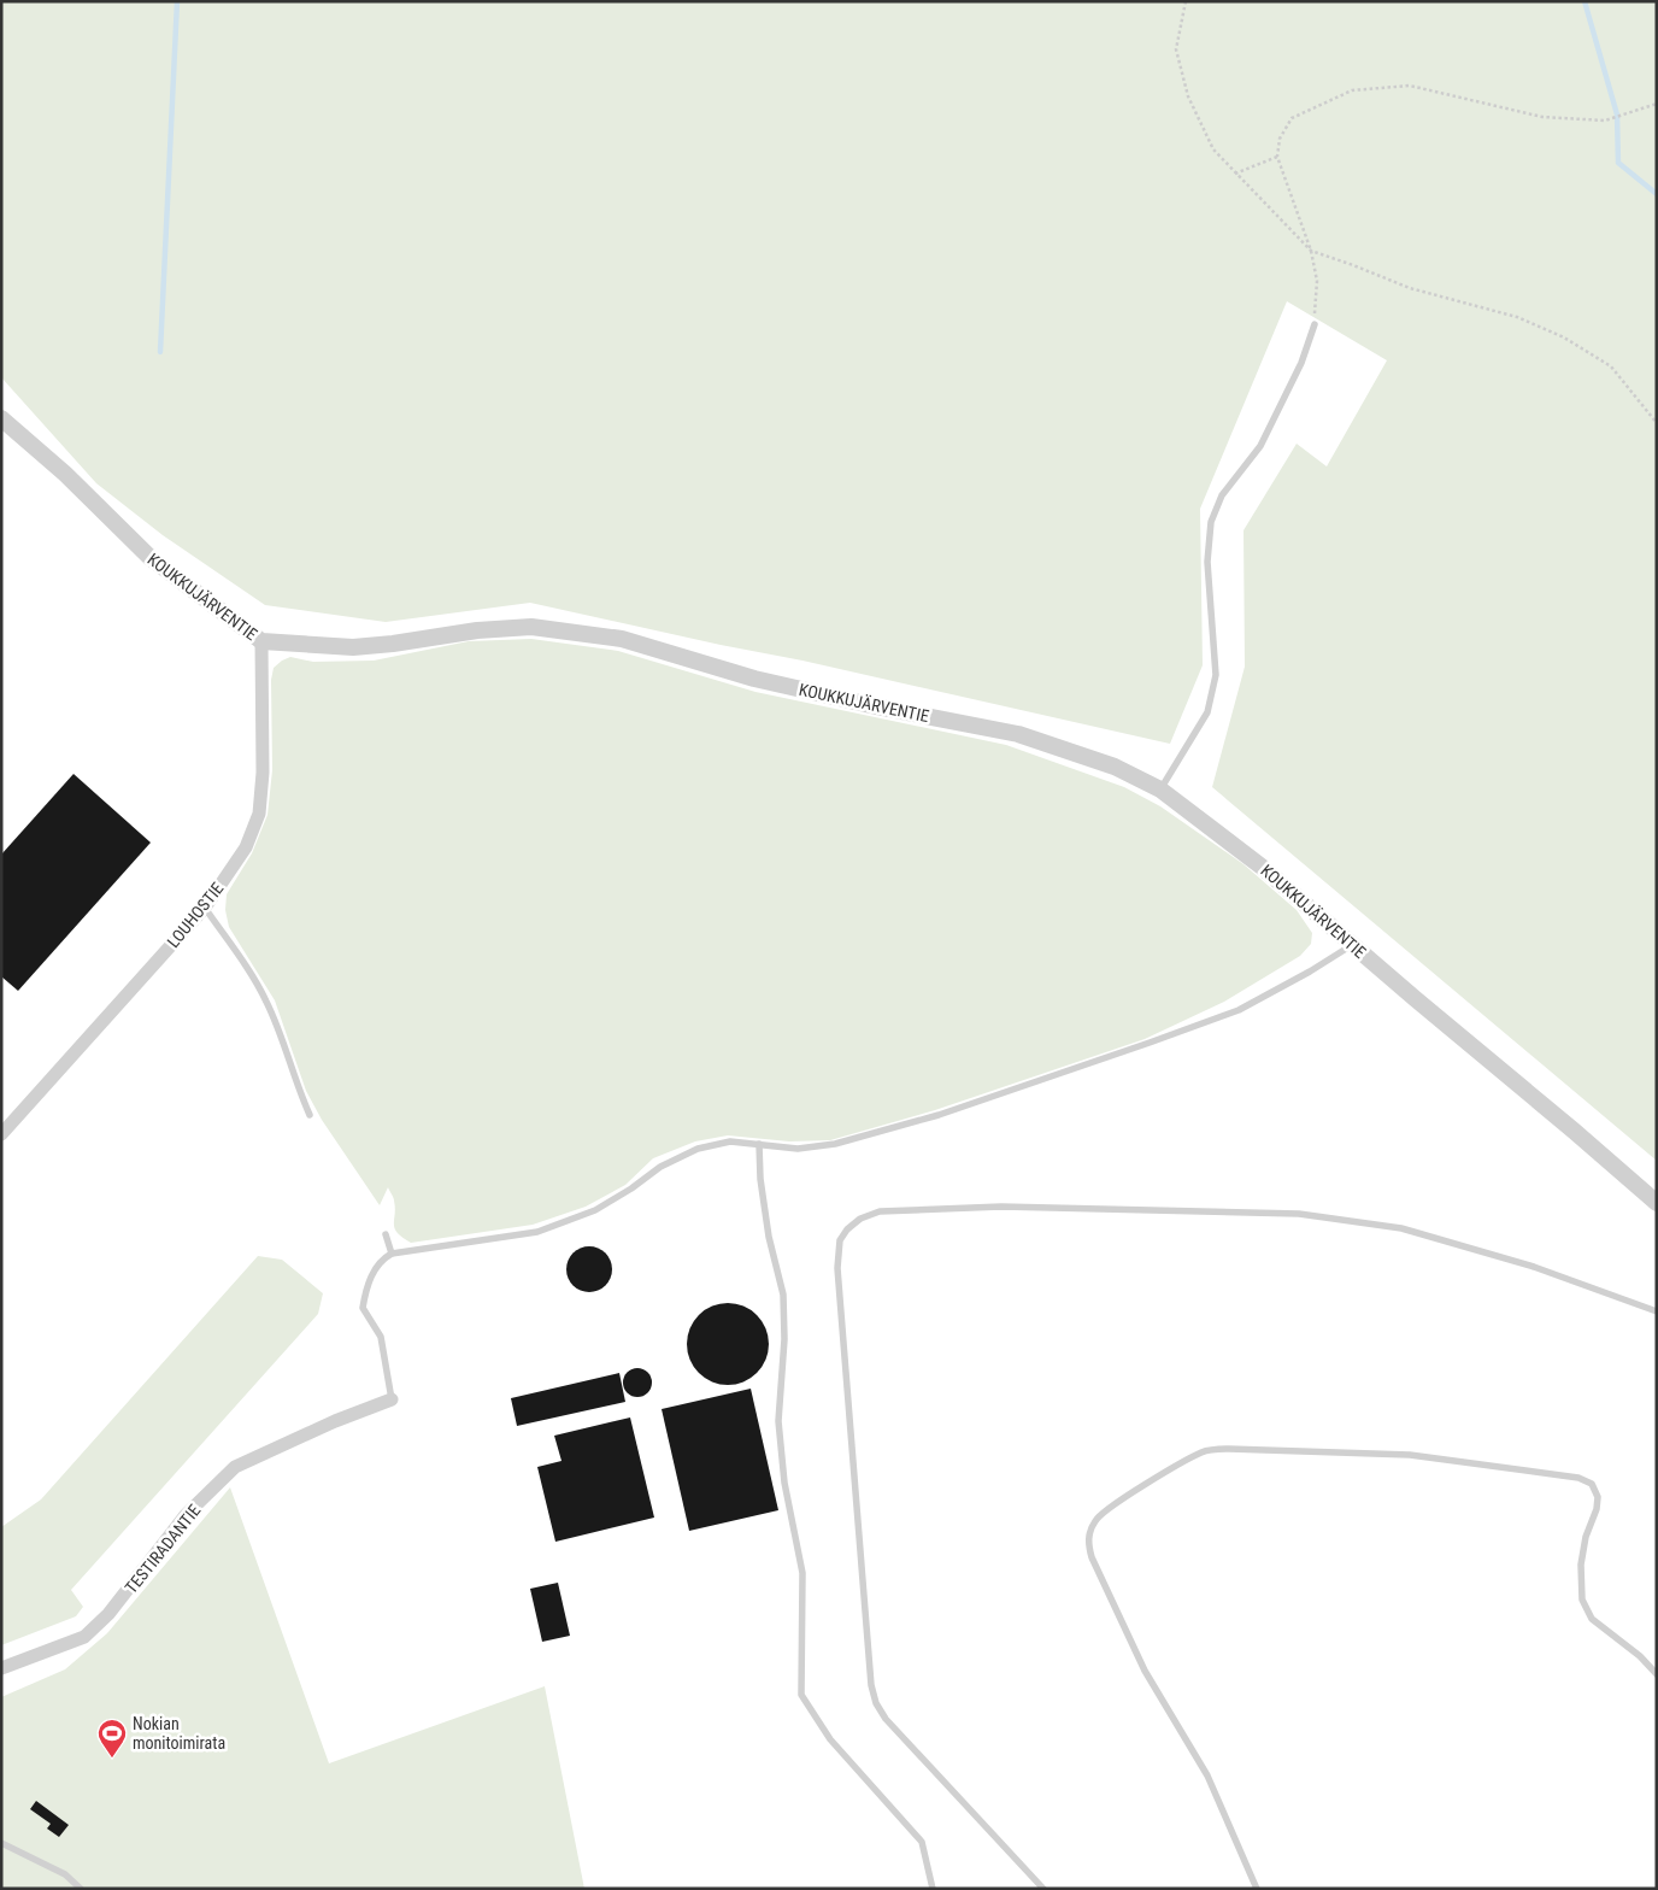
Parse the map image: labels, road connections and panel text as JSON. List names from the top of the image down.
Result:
{
  "streets": {
    "street": ["KOUKKUJÄRVENTIE", "LOUHOSTIE", "TESTIRADANTIE"]
  },
  "crossings": [
    ["KOUKKUJÄRVENTIE", "LOUHOSTIE"]
  ],
  "places": {
    "sports": ["Nokian monitoimirata"]
  }
}
